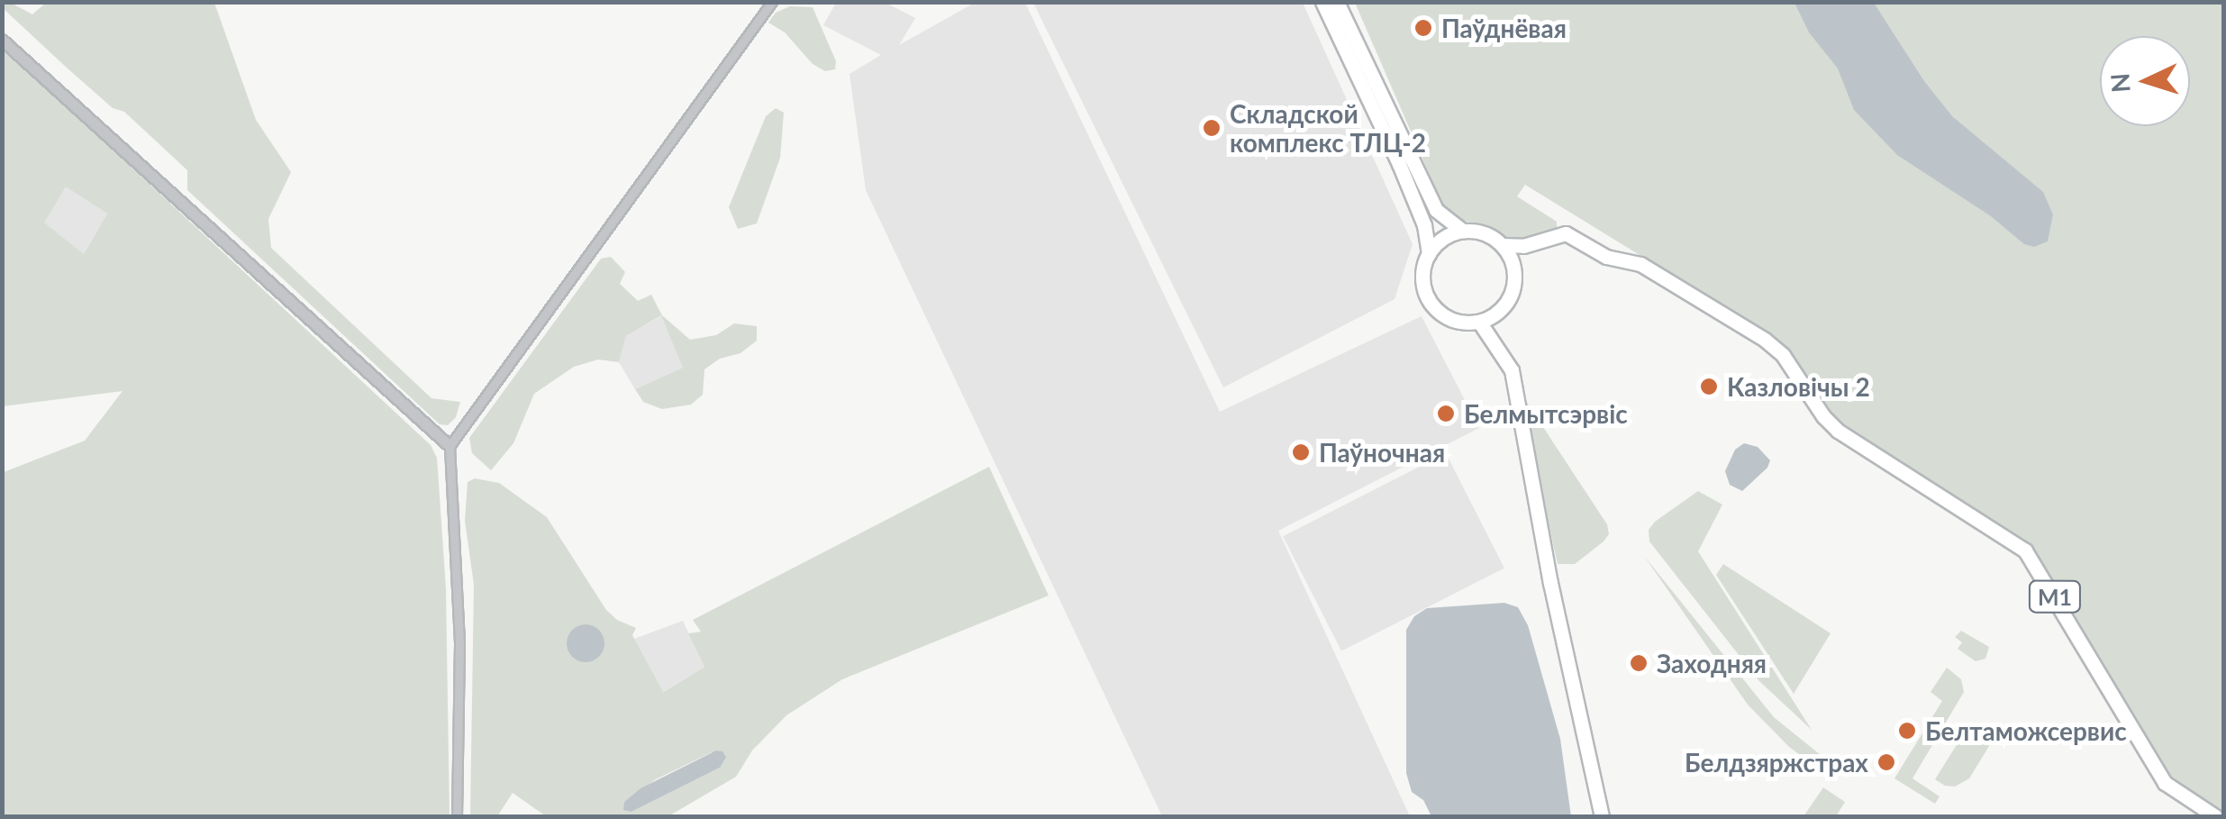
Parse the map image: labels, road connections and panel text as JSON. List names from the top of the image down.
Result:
{
  "streets": {
    "highway": ["М1"]
  },
  "places": [
    "Паўднёвая",
    "Складской комплекс ТЛЦ-2",
    "Казловічы 2",
    "Белмытсэрвіс",
    "Паўночная",
    "Заходняя",
    "Белтаможсервис",
    "Белдзяржстрах"
  ],
  "north": "left"
}
